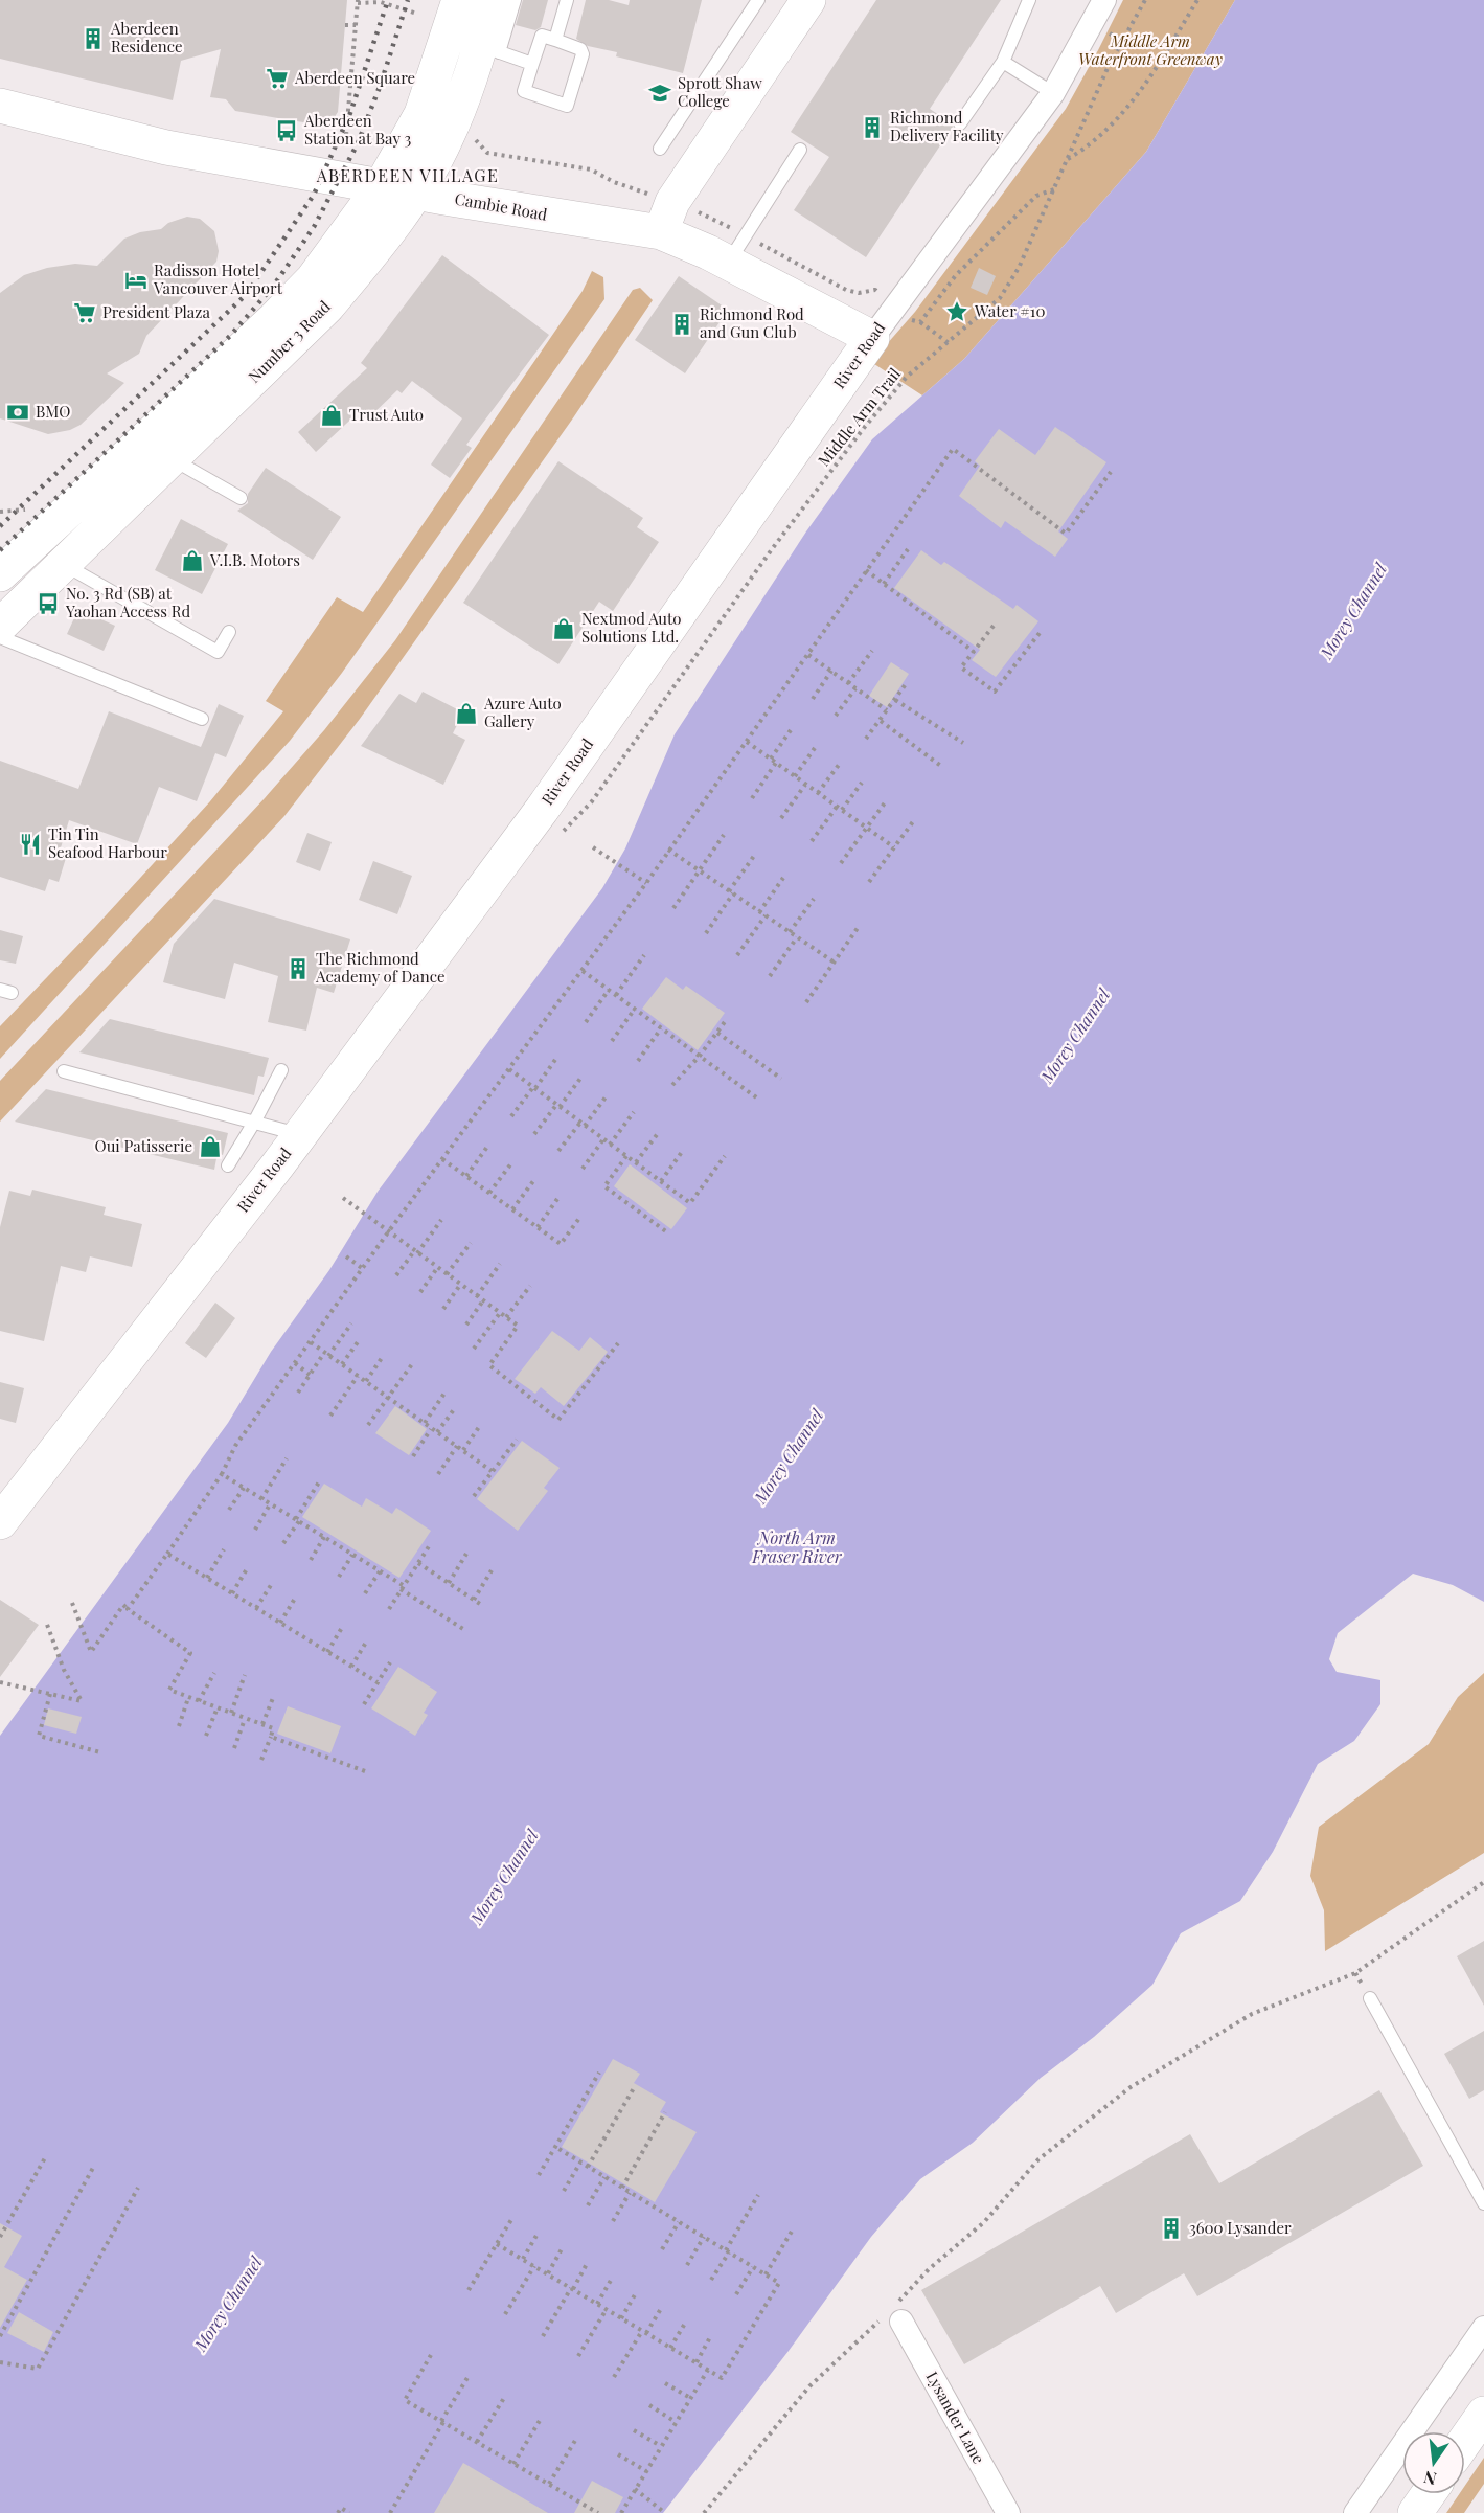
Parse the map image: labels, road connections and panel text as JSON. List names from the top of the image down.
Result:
{
  "streets": {
    "street": [
      "Cambie Road",
      "Number 3 Road",
      "River Road",
      "Lysander Lane"
    ],
    "path": ["Middle Arm Trail"]
  },
  "crossings": [
    ["Cambie Road", "Number 3 Road"],
    ["Cambie Road", "River Road"]
  ],
  "districts": ["ABERDEEN VILLAGE"],
  "water": ["Morey Channel", "North Arm Fraser River"],
  "parks": ["Middle Arm Waterfront Greenway"],
  "places": {
    "building": [
      "Aberdeen Residence",
      "Richmond Delivery Facility",
      "Richmond Rod and Gun Club",
      "The Richmond Academy of Dance",
      "3600 Lysander"
    ],
    "supermarket": ["Aberdeen Square", "President Plaza"],
    "school or university": ["Sprott Shaw College"],
    "bus stop": ["Aberdeen Station at Bay 3", "No. 3 Rd (SB) at Yaohan Access Rd"],
    "hotel": ["Radisson Hotel Vancouver Airport"],
    "place": ["Water #10"],
    "bank": ["BMO"],
    "shop": [
      "Trust Auto",
      "V.I.B. Motors",
      "Nextmod Auto Solutions Ltd.",
      "Azure Auto Gallery",
      "Oui Patisserie"
    ],
    "restaurant": ["Tin Tin Seafood Harbour"]
  },
  "north": "bottom"
}
